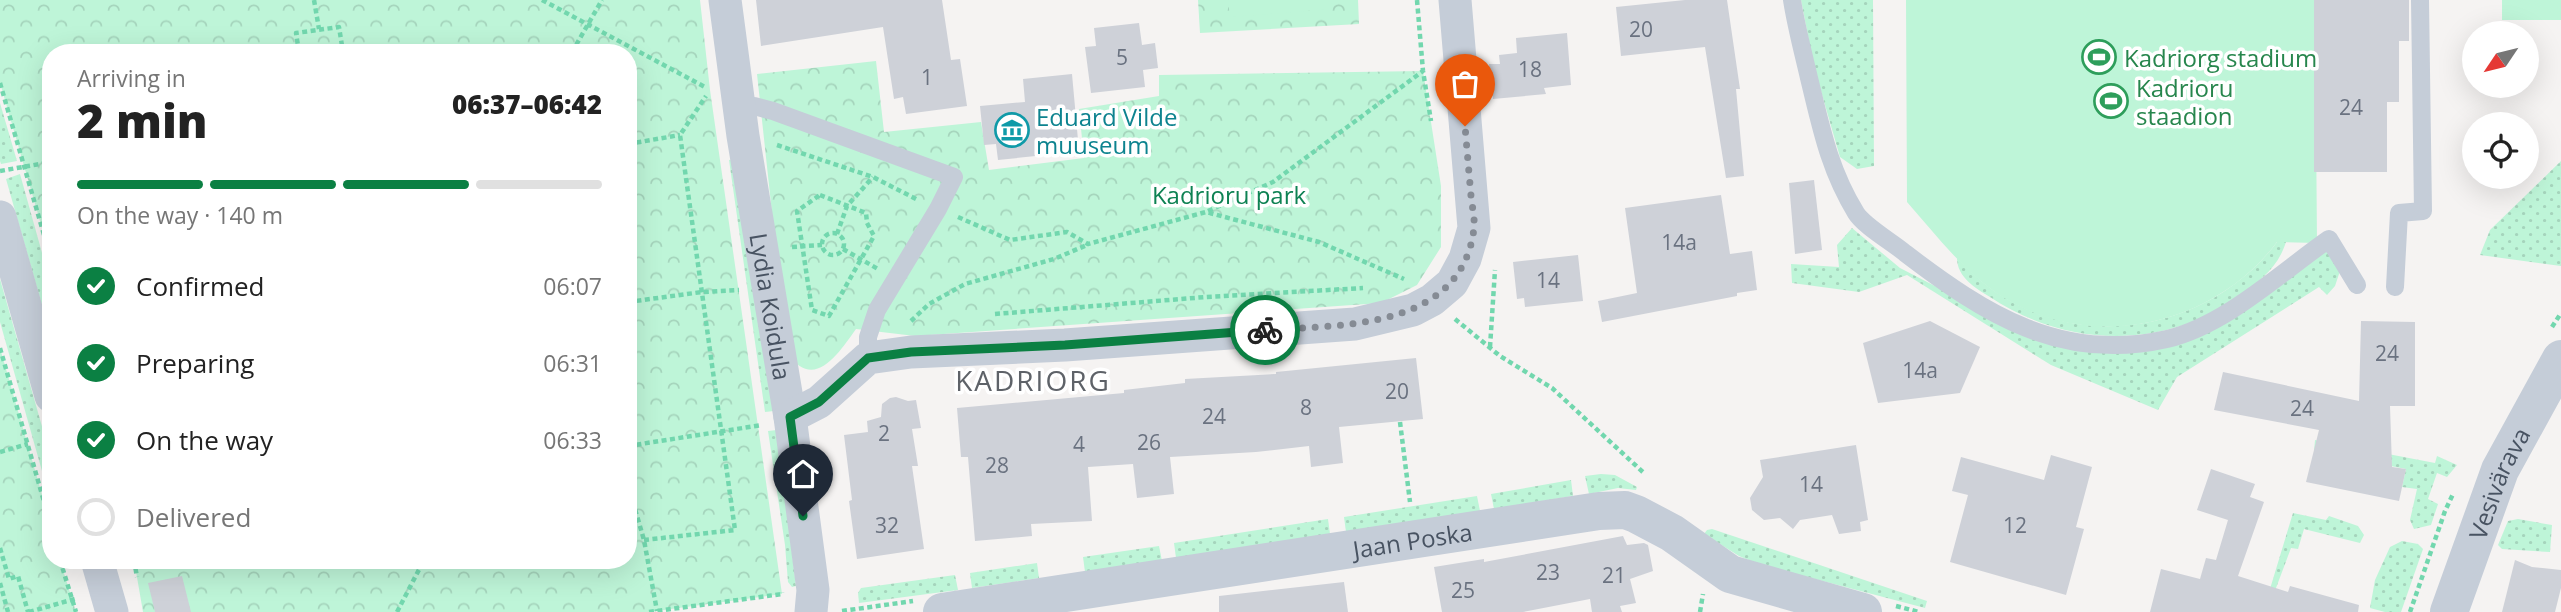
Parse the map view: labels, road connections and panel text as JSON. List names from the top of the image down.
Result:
{
  "streets": {
    "street": ["Lydia Koidula", "Vesivärava", "Jaan Poska"]
  },
  "districts": ["KADRIORG"],
  "parks": ["Kadrioru park"],
  "places": {
    "sports": ["Kadriorg stadium", "Kadrioru staadion"],
    "museum": ["Eduard Vilde muuseum"]
  },
  "house_numbers": [
    "20",
    "5",
    "18",
    "1",
    "24",
    "14a",
    "14",
    "24",
    "14a",
    "20",
    "8",
    "24",
    "24",
    "2",
    "26",
    "4",
    "28",
    "14",
    "32",
    "12",
    "23",
    "21",
    "25"
  ],
  "north": "bottom left",
  "page": {
    "heading": ["2 min", "Arriving in", "06:37–06:42"],
    "bar": "On the way · 140 m",
    "list": [
      ["Confirmed", "06:07"],
      ["Preparing", "06:31"],
      ["On the way", "06:33"],
      "Delivered"
    ]
  }
}
